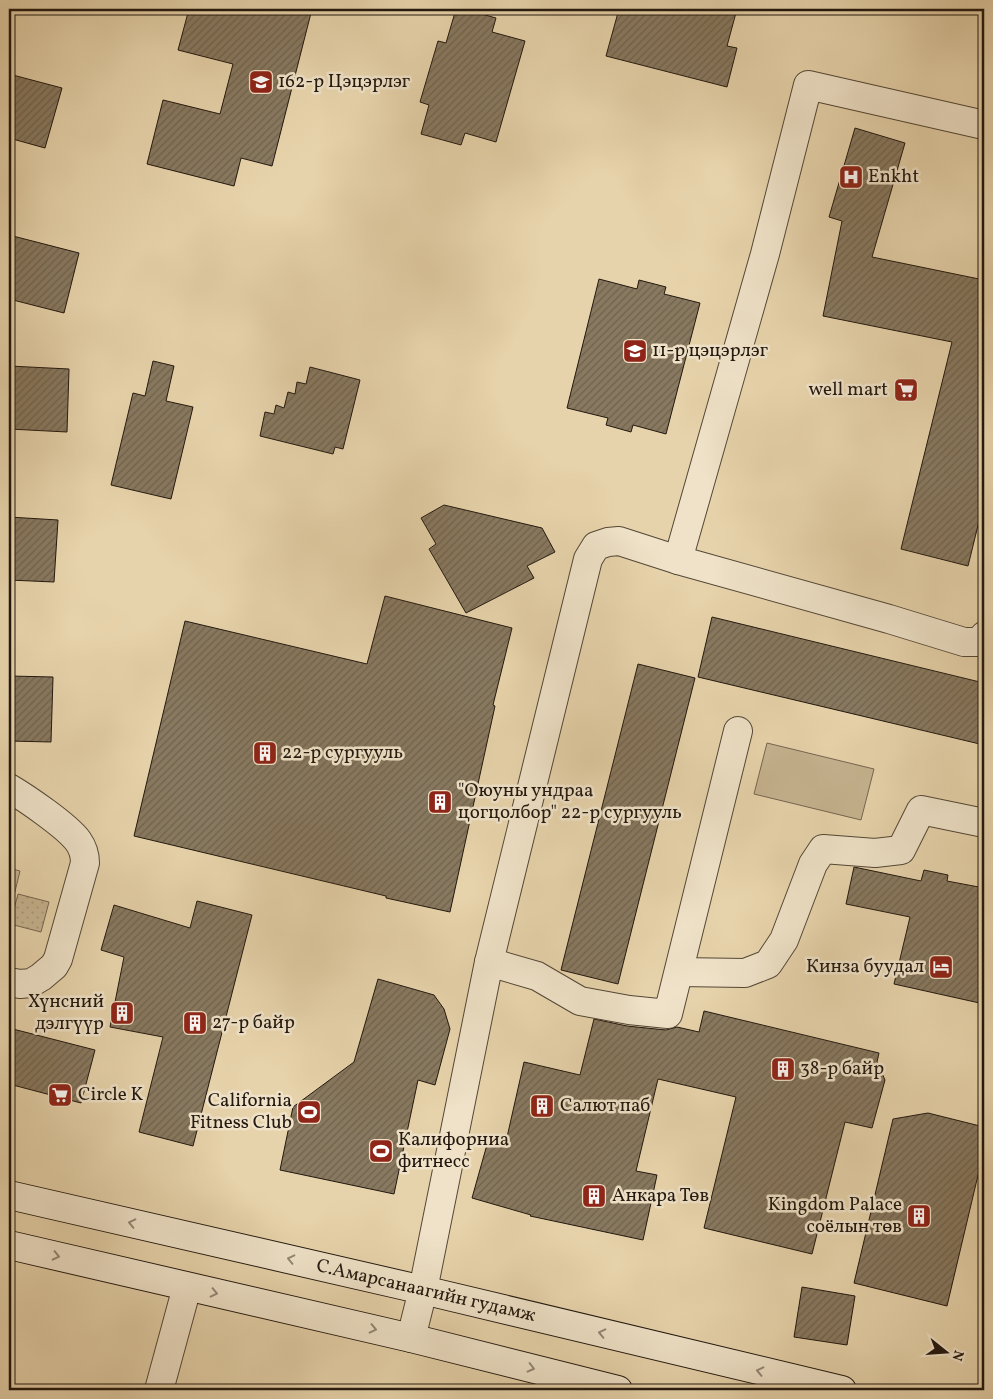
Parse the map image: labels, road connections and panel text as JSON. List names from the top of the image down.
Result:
{
  "streets": {
    "street": ["С.Амарсанаагийн гудамж"]
  },
  "places": {
    "school or university": ["162-р Цэцэрлэг", "11-р цэцэрлэг"],
    "hospital": ["Enkht"],
    "supermarket": ["well mart", "Circle K"],
    "building": [
      "22-р сургууль",
      "\"Оюуны ундраа цогцолбор\" 22-р сургууль",
      "Хүнсний дэлгүүр",
      "27-р байр",
      "38-р байр",
      "Салют паб",
      "Анкара Төв",
      "Kingdom Palace соёлын төв"
    ],
    "hotel": ["Кинза буудал"],
    "sports": ["California Fitness Club", "Калифорниа фитнесс"]
  },
  "north": "right"
}
